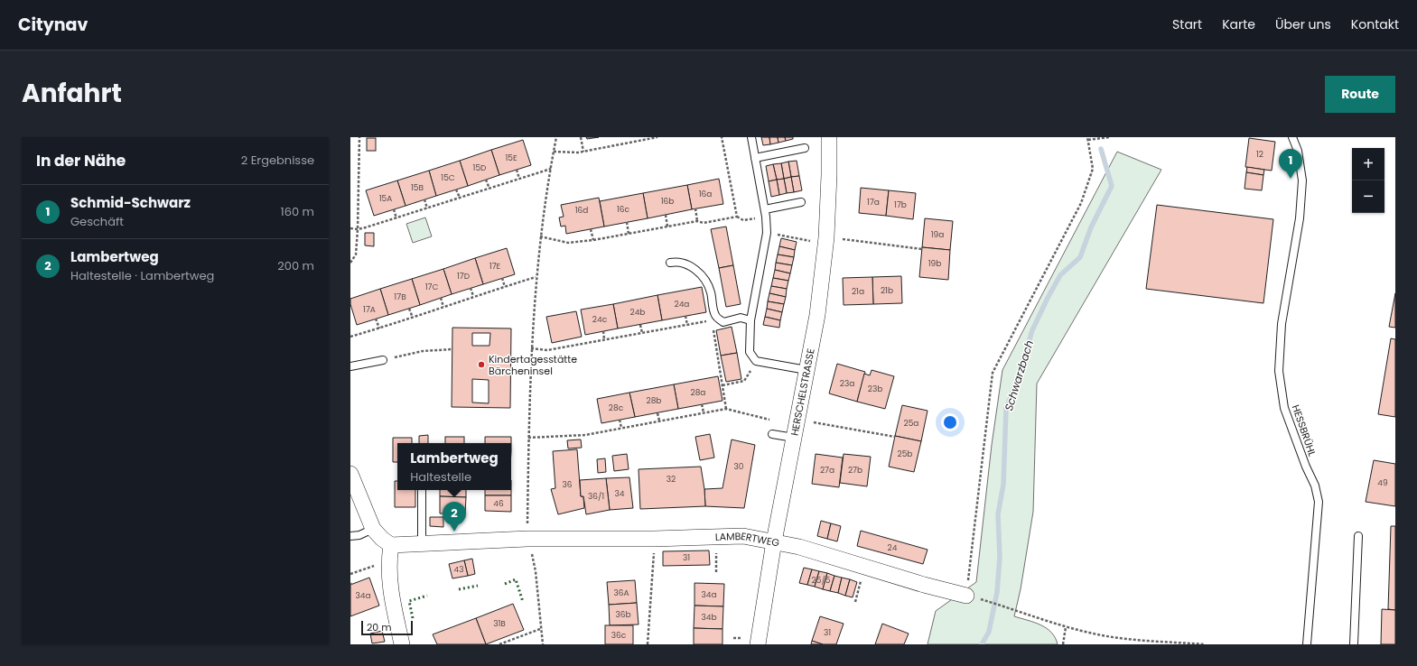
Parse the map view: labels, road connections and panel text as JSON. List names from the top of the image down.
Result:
{
  "streets": {
    "street": ["HERSCHELSTRASSE", "LAMBERTWEG"],
    "lane": ["HESSBRÜHL"]
  },
  "crossings": [
    ["HERSCHELSTRASSE", "LAMBERTWEG"]
  ],
  "water": ["Schwarzbach"],
  "places": ["Kindertagesstätte Bärcheninsel"],
  "house_numbers": [
    "12",
    "15E",
    "15D",
    "15C",
    "15B",
    "16a",
    "15A",
    "16b",
    "17a",
    "17b",
    "16c",
    "16d",
    "19a",
    "19b",
    "17E",
    "17D",
    "17C",
    "21b",
    "21a",
    "17B",
    "24a",
    "17A",
    "24b",
    "24c",
    "23a",
    "23b",
    "28a",
    "28b",
    "28c",
    "25a",
    "25b",
    "30",
    "27a",
    "27b",
    "32",
    "49",
    "36",
    "34",
    "36/1",
    "46",
    "24",
    "31",
    "43",
    "25/5",
    "36A",
    "34a",
    "34a",
    "36b",
    "34b",
    "31B",
    "31",
    "36c"
  ],
  "scale_bar": "20 m",
  "page": {
    "header": "Citynav",
    "nav": [
      "Start",
      "Karte",
      "Über uns",
      "Kontakt"
    ],
    "title": "Anfahrt",
    "buttons": "Route",
    "heading": ["In der Nähe", "2 Ergebnisse"],
    "map_buttons": ["+", "−"],
    "pins": ["1", "2"],
    "list": [
      {
        "mark": "1",
        "name": "Schmid-Schwarz",
        "note": "Geschäft",
        "value": "160 m"
      },
      {
        "mark": "2",
        "name": "Lambertweg",
        "note": "Haltestelle · Lambertweg",
        "value": "200 m"
      }
    ],
    "popup": ["Lambertweg", "Haltestelle"],
    "scale": "20 m"
  }
}
